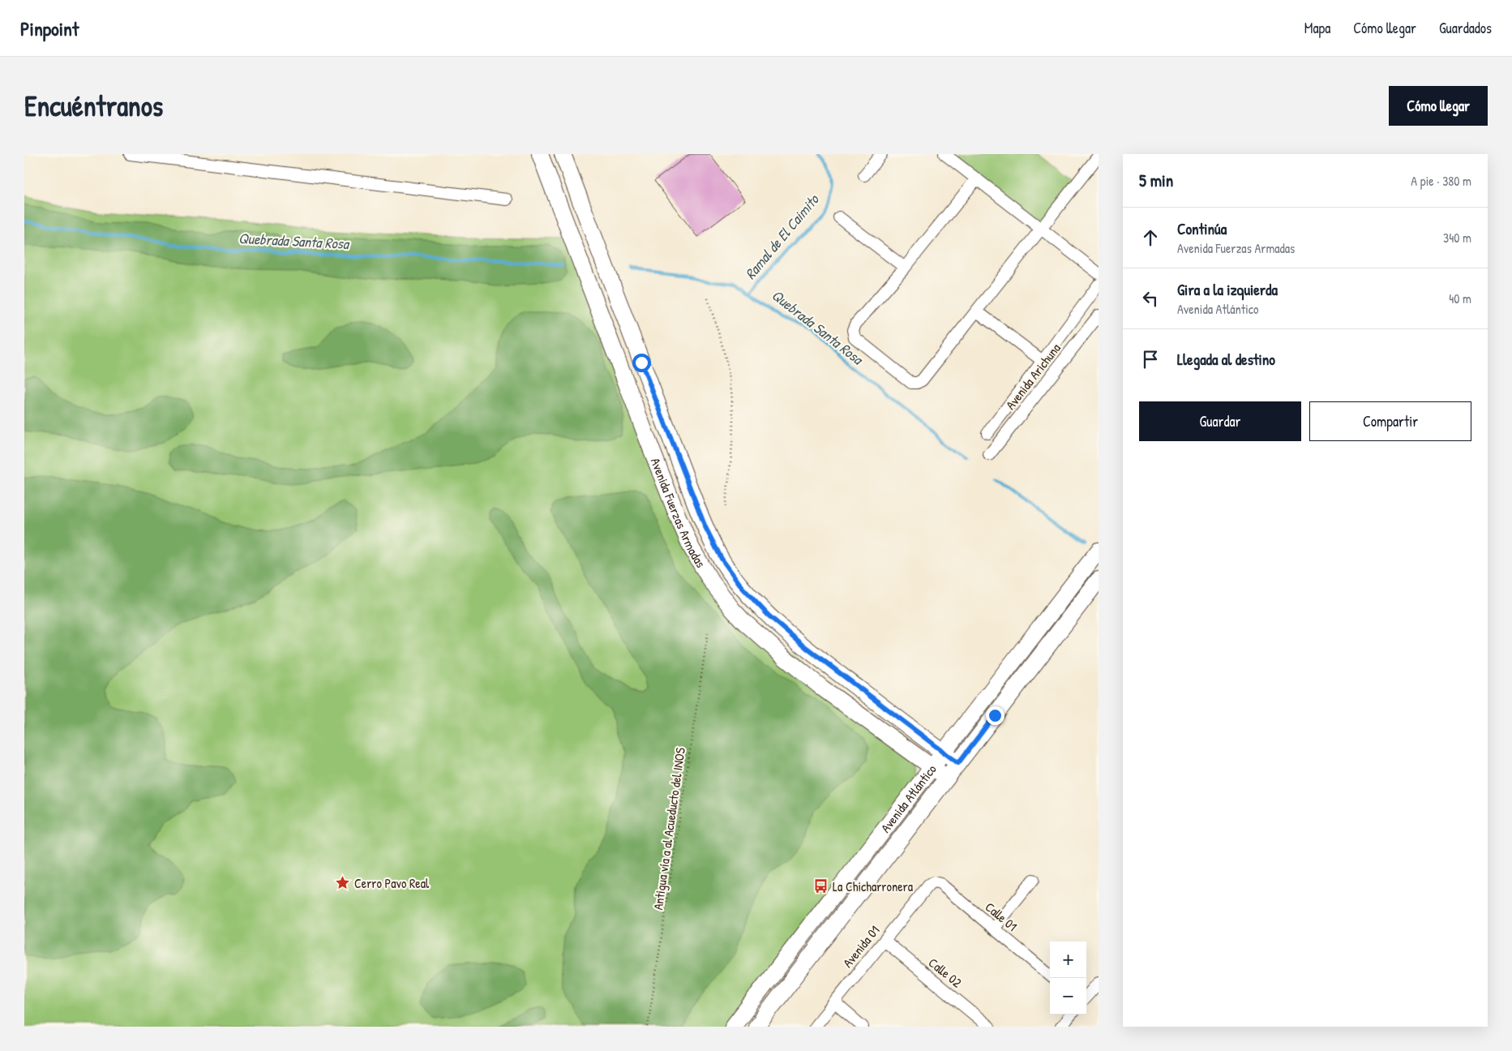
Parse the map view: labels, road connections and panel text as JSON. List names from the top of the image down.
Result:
{
  "streets": {
    "street": [
      "Avenida Arichuna",
      "Avenida Fuerzas Armadas",
      "Avenida Atlántico",
      "Calle 01",
      "Avenida 01",
      "Calle 02"
    ],
    "path": ["Antigua vía a al Acueducto del INOS"]
  },
  "crossings": [
    ["Avenida Fuerzas Armadas", "Avenida Atlántico"],
    ["Calle 01", "Avenida 01"],
    ["Avenida 01", "Calle 02"]
  ],
  "water": ["Ramal de El Caimito", "Quebrada Santa Rosa"],
  "places": {
    "place": ["Cerro Pavo Real"],
    "bus stop": ["La Chicharronera"]
  },
  "page": {
    "header": "Pinpoint",
    "nav": ["Mapa", "Cómo llegar", "Guardados"],
    "buttons": [
      "Cómo llegar",
      ["Guardar", "Compartir"]
    ],
    "title": "Encuéntranos",
    "heading": ["5 min", "A pie · 380 m"],
    "list": [
      ["Continúa", "Avenida Fuerzas Armadas", "340 m"],
      ["Gira a la izquierda", "Avenida Atlántico", "40 m"],
      "Llegada al destino"
    ],
    "map_buttons": ["+", "−"]
  }
}
